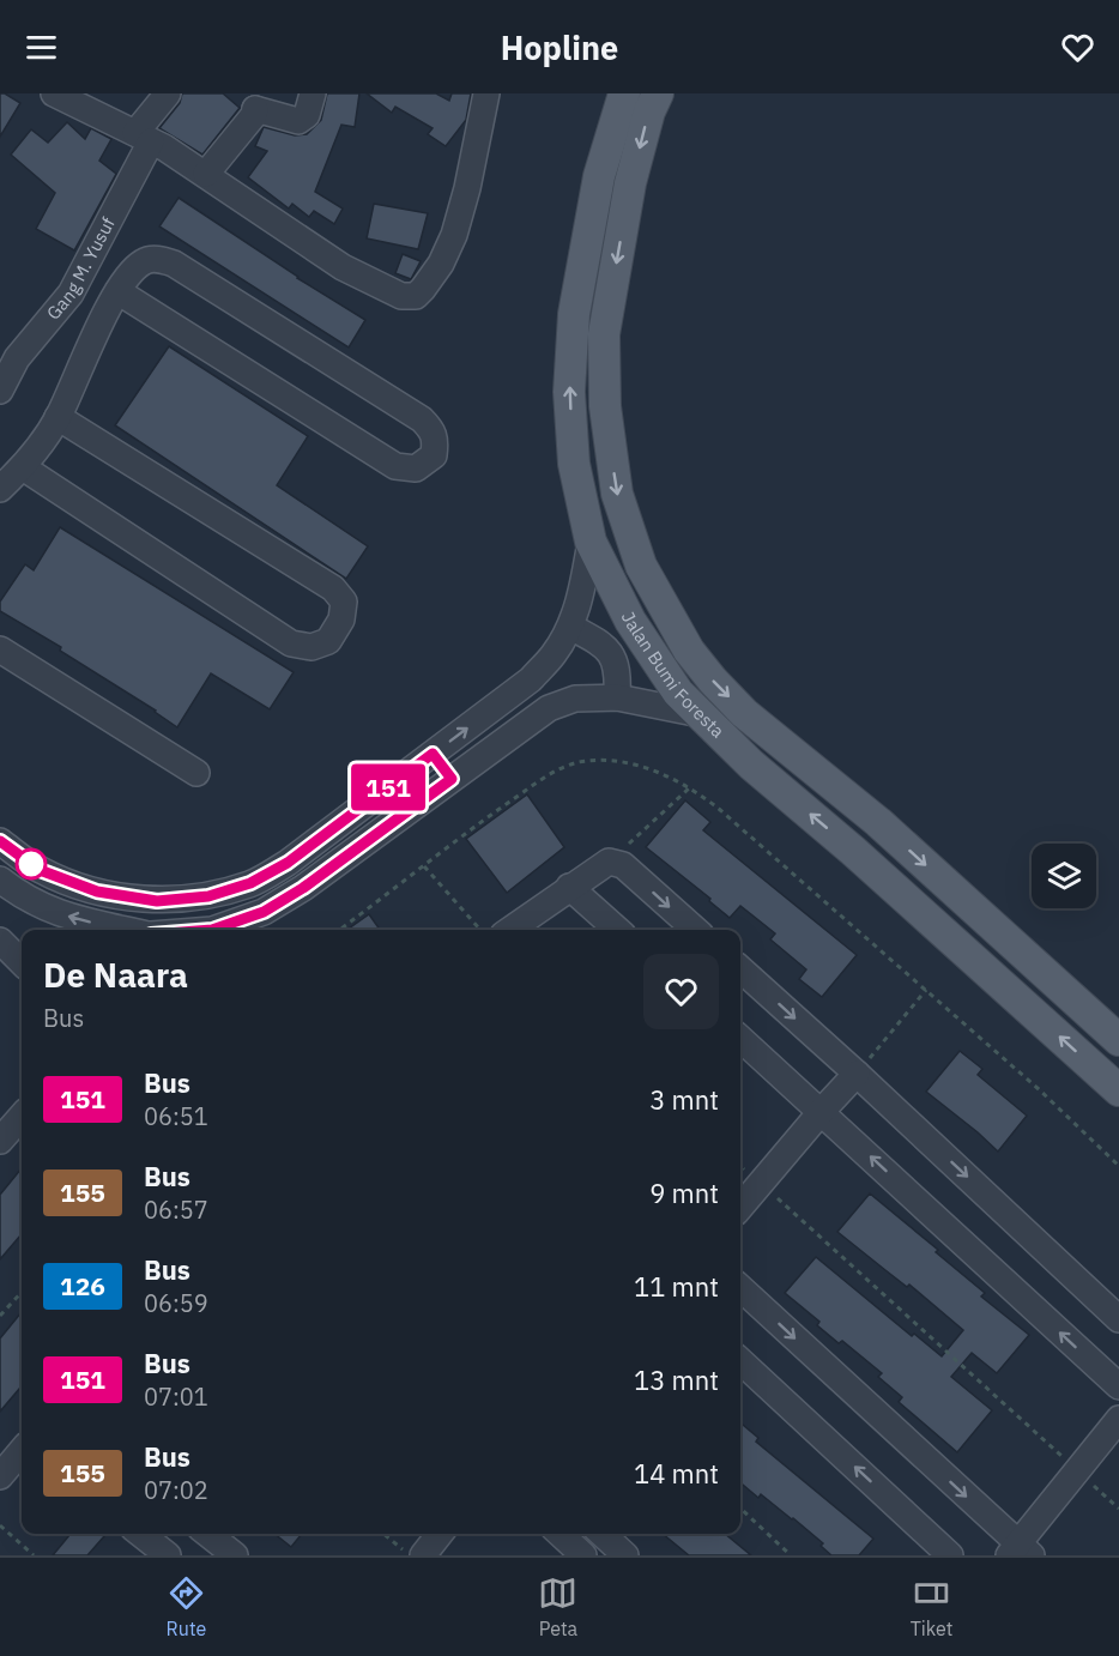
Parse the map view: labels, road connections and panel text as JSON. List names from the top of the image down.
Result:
{
  "streets": {
    "main road": ["Jalan Bumi Foresta"],
    "street": ["Gang M. Yusuf"]
  },
  "lines": ["bus line 151"],
  "page": {
    "header": "Hopline",
    "on_map": "151",
    "heading": ["De Naara", "Bus"],
    "list": [
      {
        "mark": "151",
        "name": "Bus",
        "note": "06:51",
        "value": "3 mnt"
      },
      {
        "mark": "155",
        "name": "Bus",
        "note": "06:57",
        "value": "9 mnt"
      },
      {
        "mark": "126",
        "name": "Bus",
        "note": "06:59",
        "value": "11 mnt"
      },
      {
        "mark": "151",
        "name": "Bus",
        "note": "07:01",
        "value": "13 mnt"
      },
      {
        "mark": "155",
        "name": "Bus",
        "note": "07:02",
        "value": "14 mnt"
      }
    ],
    "tabs": ["Rute", "Peta", "Tiket"]
  }
}
